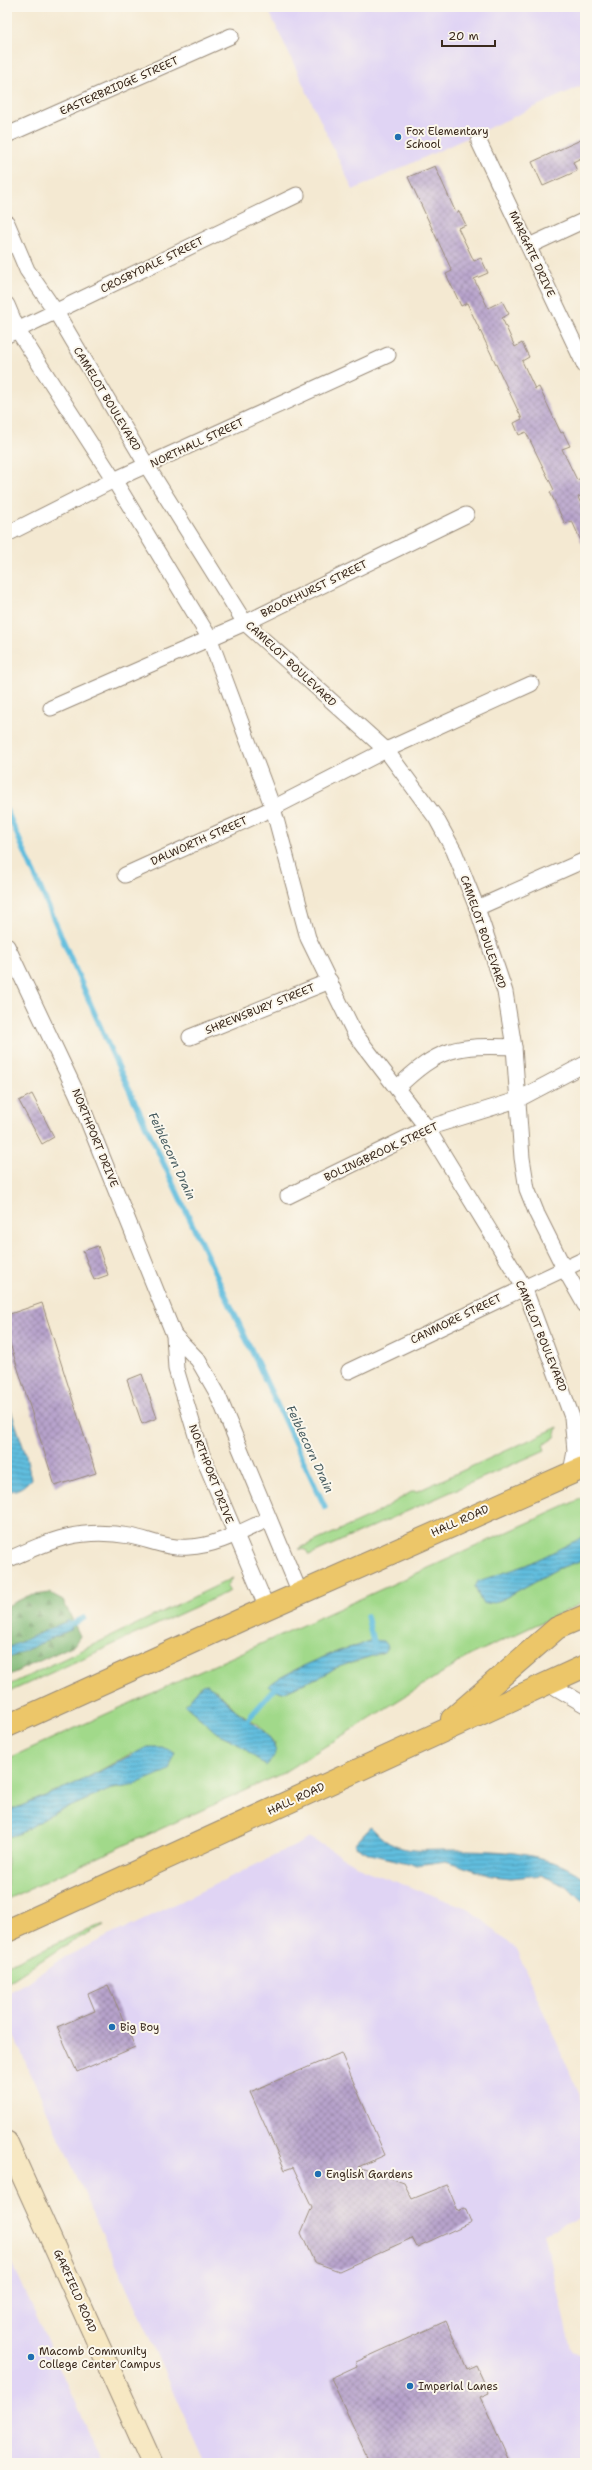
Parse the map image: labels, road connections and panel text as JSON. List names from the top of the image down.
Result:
{
  "streets": {
    "highway": ["HALL ROAD"],
    "main road": ["GARFIELD ROAD"],
    "street": [
      "EASTERBRIDGE STREET",
      "MARGATE DRIVE",
      "CROSBYDALE STREET",
      "CAMELOT BOULEVARD",
      "NORTHALL STREET",
      "BROOKHURST STREET",
      "DALWORTH STREET",
      "SHREWSBURY STREET",
      "NORTHPORT DRIVE",
      "BOLINGBROOK STREET",
      "CANMORE STREET"
    ]
  },
  "crossings": [
    ["CROSBYDALE STREET", "CAMELOT BOULEVARD"],
    ["CAMELOT BOULEVARD", "NORTHALL STREET"],
    ["CAMELOT BOULEVARD", "BROOKHURST STREET"],
    ["CAMELOT BOULEVARD", "DALWORTH STREET"],
    ["CAMELOT BOULEVARD", "SHREWSBURY STREET"],
    ["CAMELOT BOULEVARD", "BOLINGBROOK STREET"],
    ["CAMELOT BOULEVARD", "CANMORE STREET"],
    ["CAMELOT BOULEVARD", "HALL ROAD"],
    ["NORTHPORT DRIVE", "HALL ROAD"]
  ],
  "water": ["Feiblecorn Drain"],
  "places": [
    "Fox Elementary School",
    "Big Boy",
    "English Gardens",
    "Macomb Community College Center Campus",
    "Imperial Lanes"
  ],
  "scale_bar": "20 m"
}
